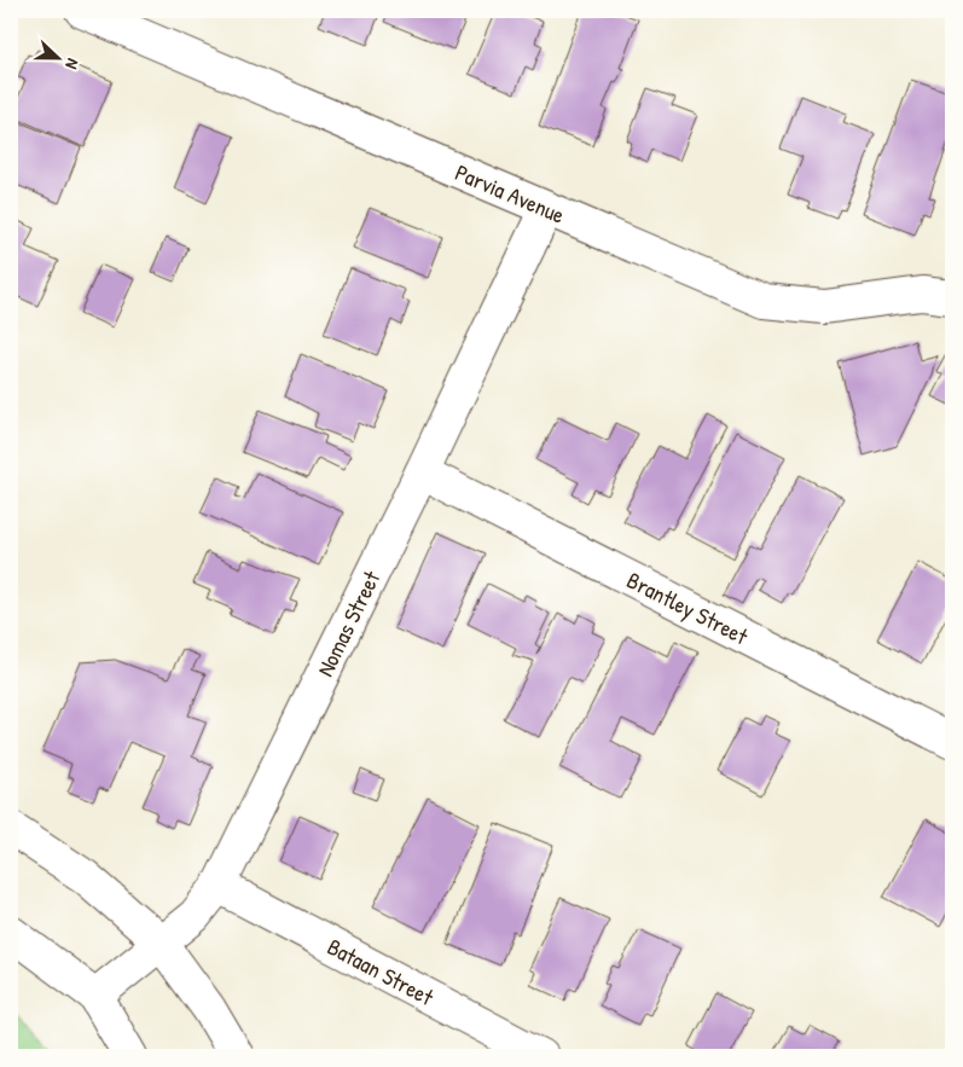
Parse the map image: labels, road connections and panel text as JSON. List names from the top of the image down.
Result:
{
  "streets": {
    "street": [
      "Parvia Avenue",
      "Brantley Street",
      "Nomas Street",
      "Bataan Street"
    ]
  },
  "crossings": [
    ["Parvia Avenue", "Nomas Street"],
    ["Brantley Street", "Nomas Street"],
    ["Nomas Street", "Bataan Street"]
  ],
  "north": "right"
}
